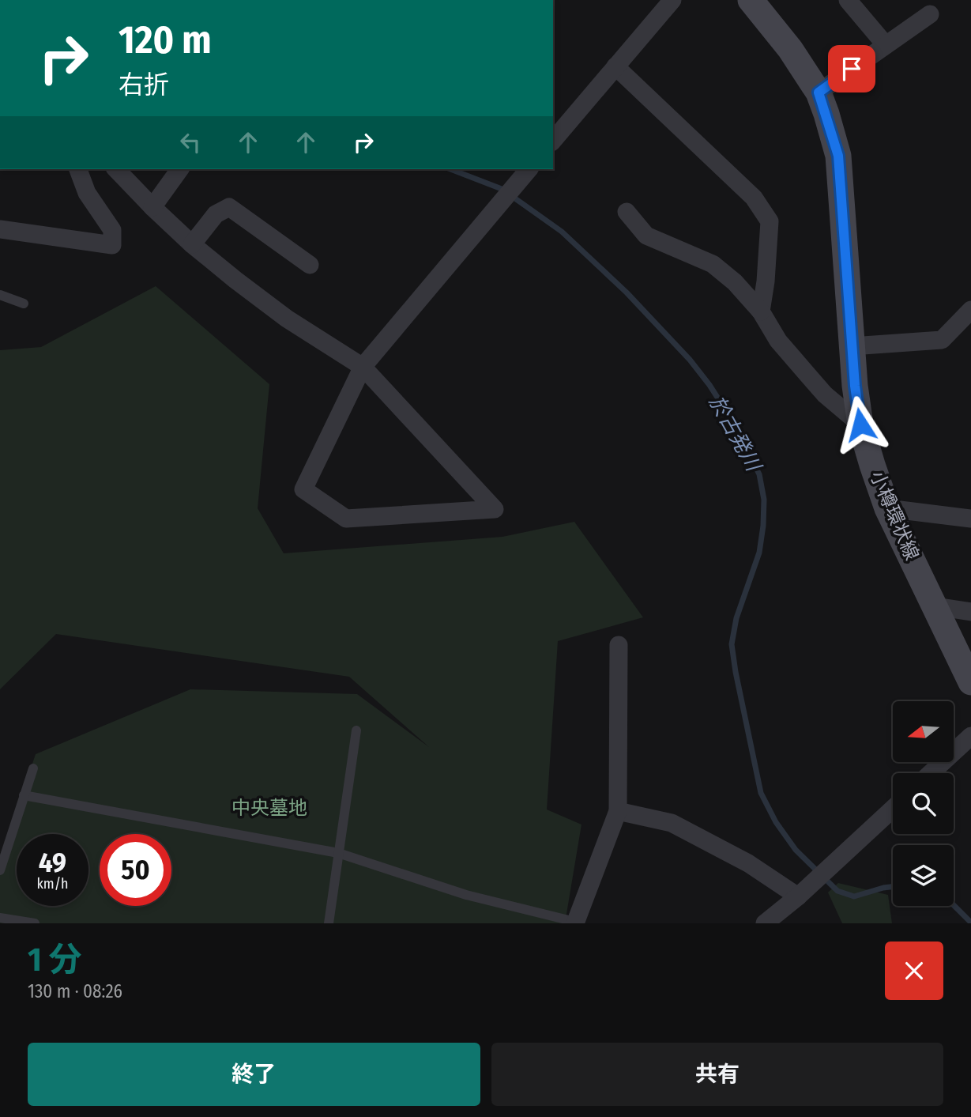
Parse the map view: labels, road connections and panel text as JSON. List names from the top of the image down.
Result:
{
  "streets": {
    "main road": ["小樽環状線"]
  },
  "water": ["於古発川"],
  "parks": ["中央墓地"],
  "north": "left",
  "page": {
    "turn": ["120 m", "右折"],
    "speed": "49 km/h",
    "limit": "50",
    "heading": ["1 分", "130 m · 08:26"],
    "buttons": ["終了", "共有"]
  }
}
